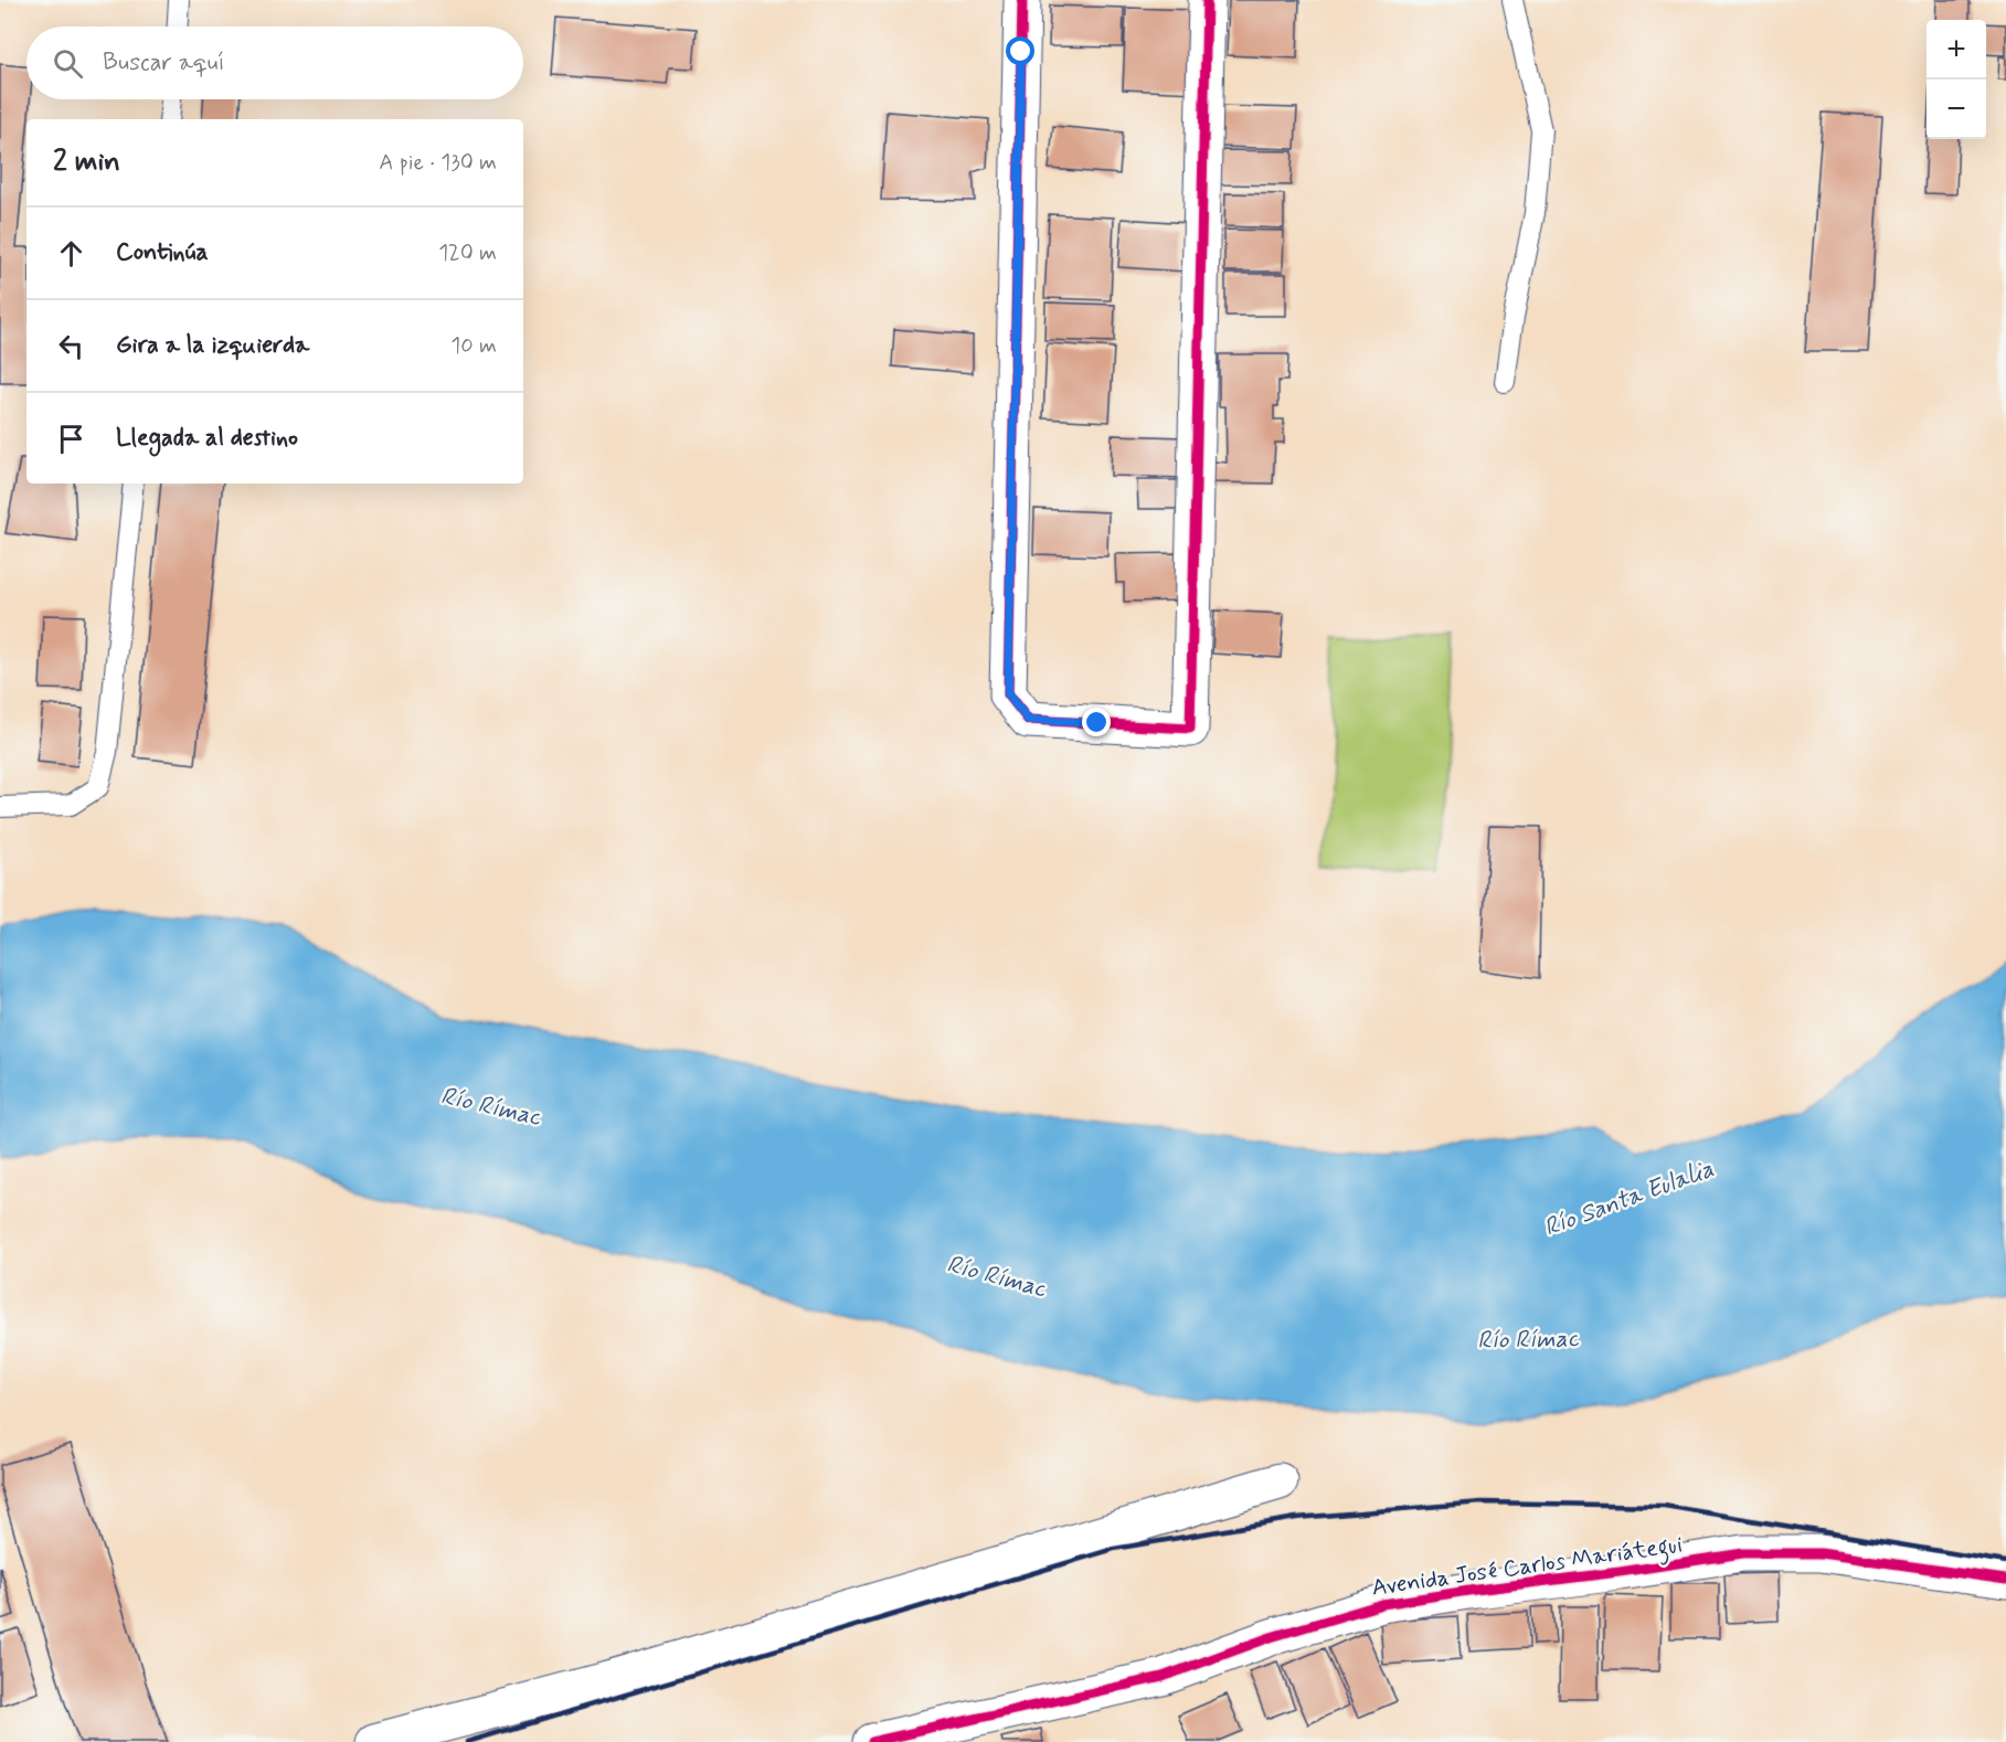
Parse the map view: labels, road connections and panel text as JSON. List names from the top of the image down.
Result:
{
  "streets": {
    "street": ["Avenida José Carlos Mariátegui"]
  },
  "water": ["Río Rímac", "Río Santa Eulalia"],
  "page": {
    "map_buttons": ["+", "−"],
    "search": "Buscar aquí",
    "heading": ["2 min", "A pie · 130 m"],
    "list": [
      ["Continúa", "120 m"],
      ["Gira a la izquierda", "10 m"],
      "Llegada al destino"
    ]
  }
}
